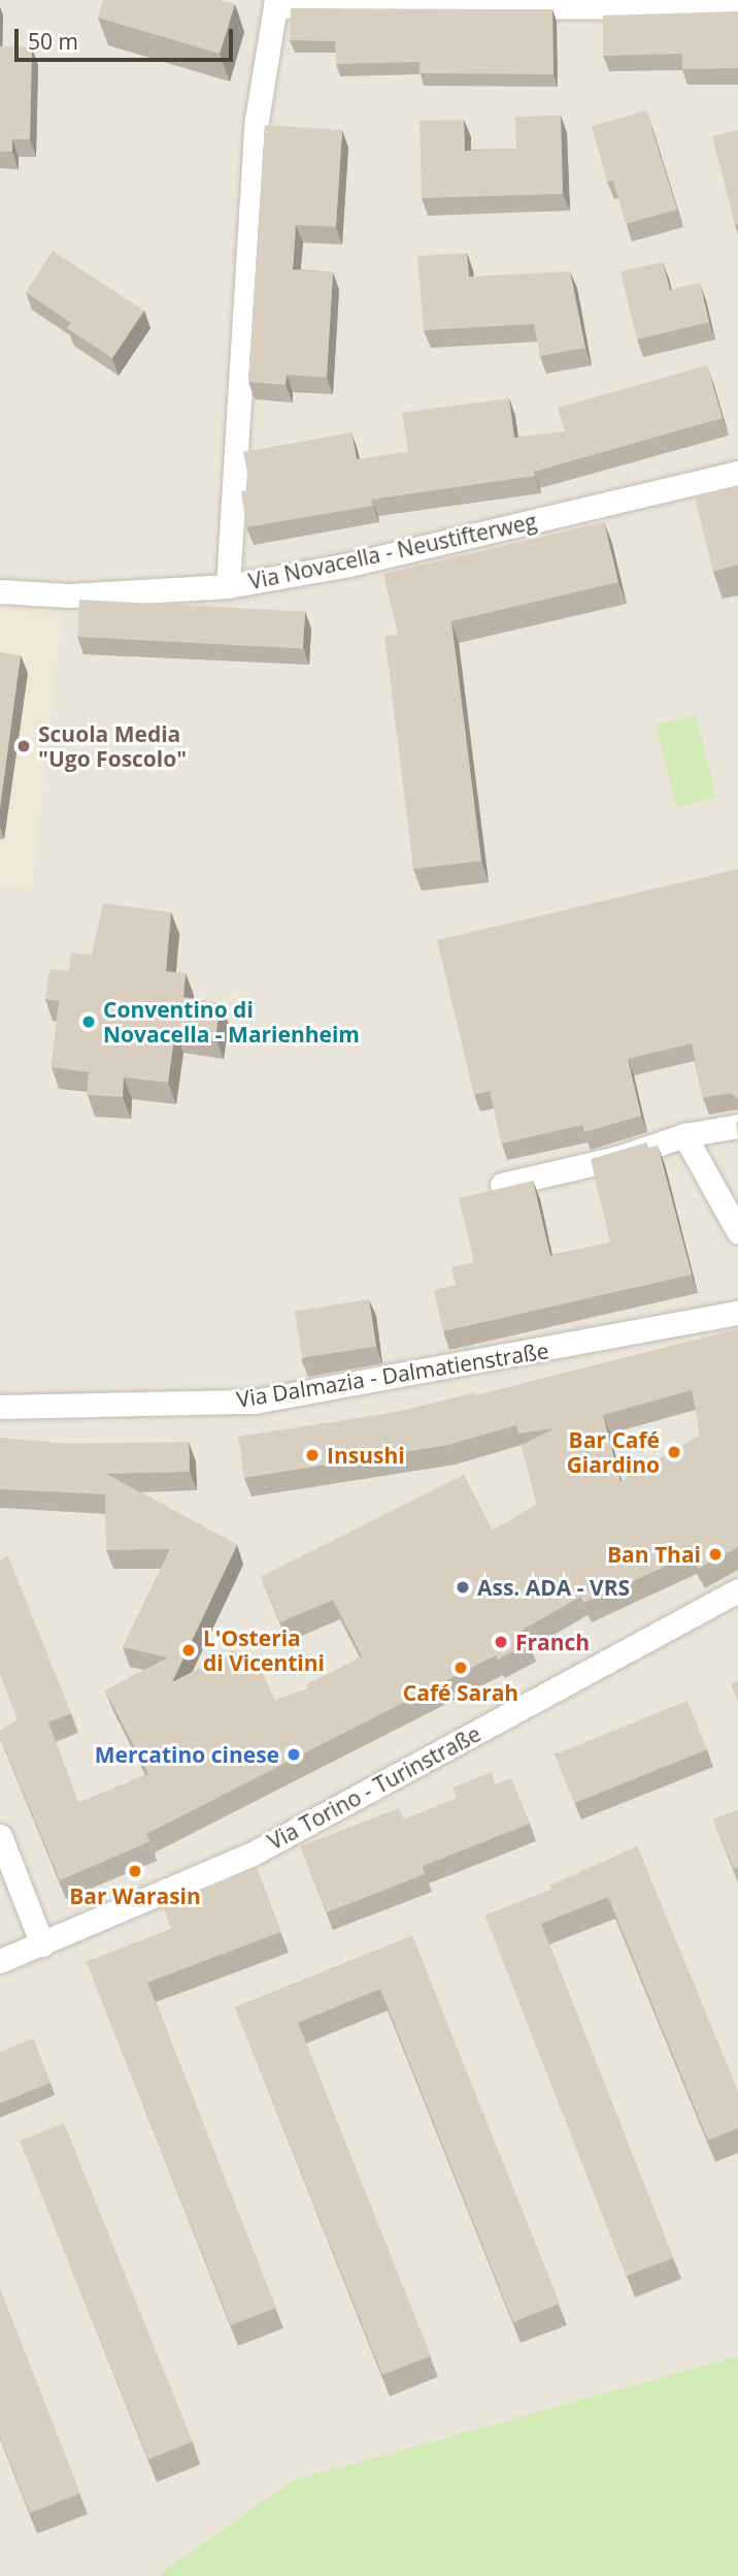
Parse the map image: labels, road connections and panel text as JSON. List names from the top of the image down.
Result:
{
  "streets": {
    "street": ["Via Novacella - Neustifterweg", "Via Dalmazia - Dalmatienstraße", "Via Torino - Turinstraße"]
  },
  "places": [
    "Scuola Media \"Ugo Foscolo\"",
    "Conventino di Novacella - Marienheim",
    "Bar Café Giardino",
    "Insushi",
    "Ban Thai",
    "Ass. ADA - VRS",
    "Franch",
    "L'Osteria di Vicentini",
    "Café Sarah",
    "Mercatino cinese",
    "Bar Warasin"
  ],
  "scale_bar": "50 m"
}
